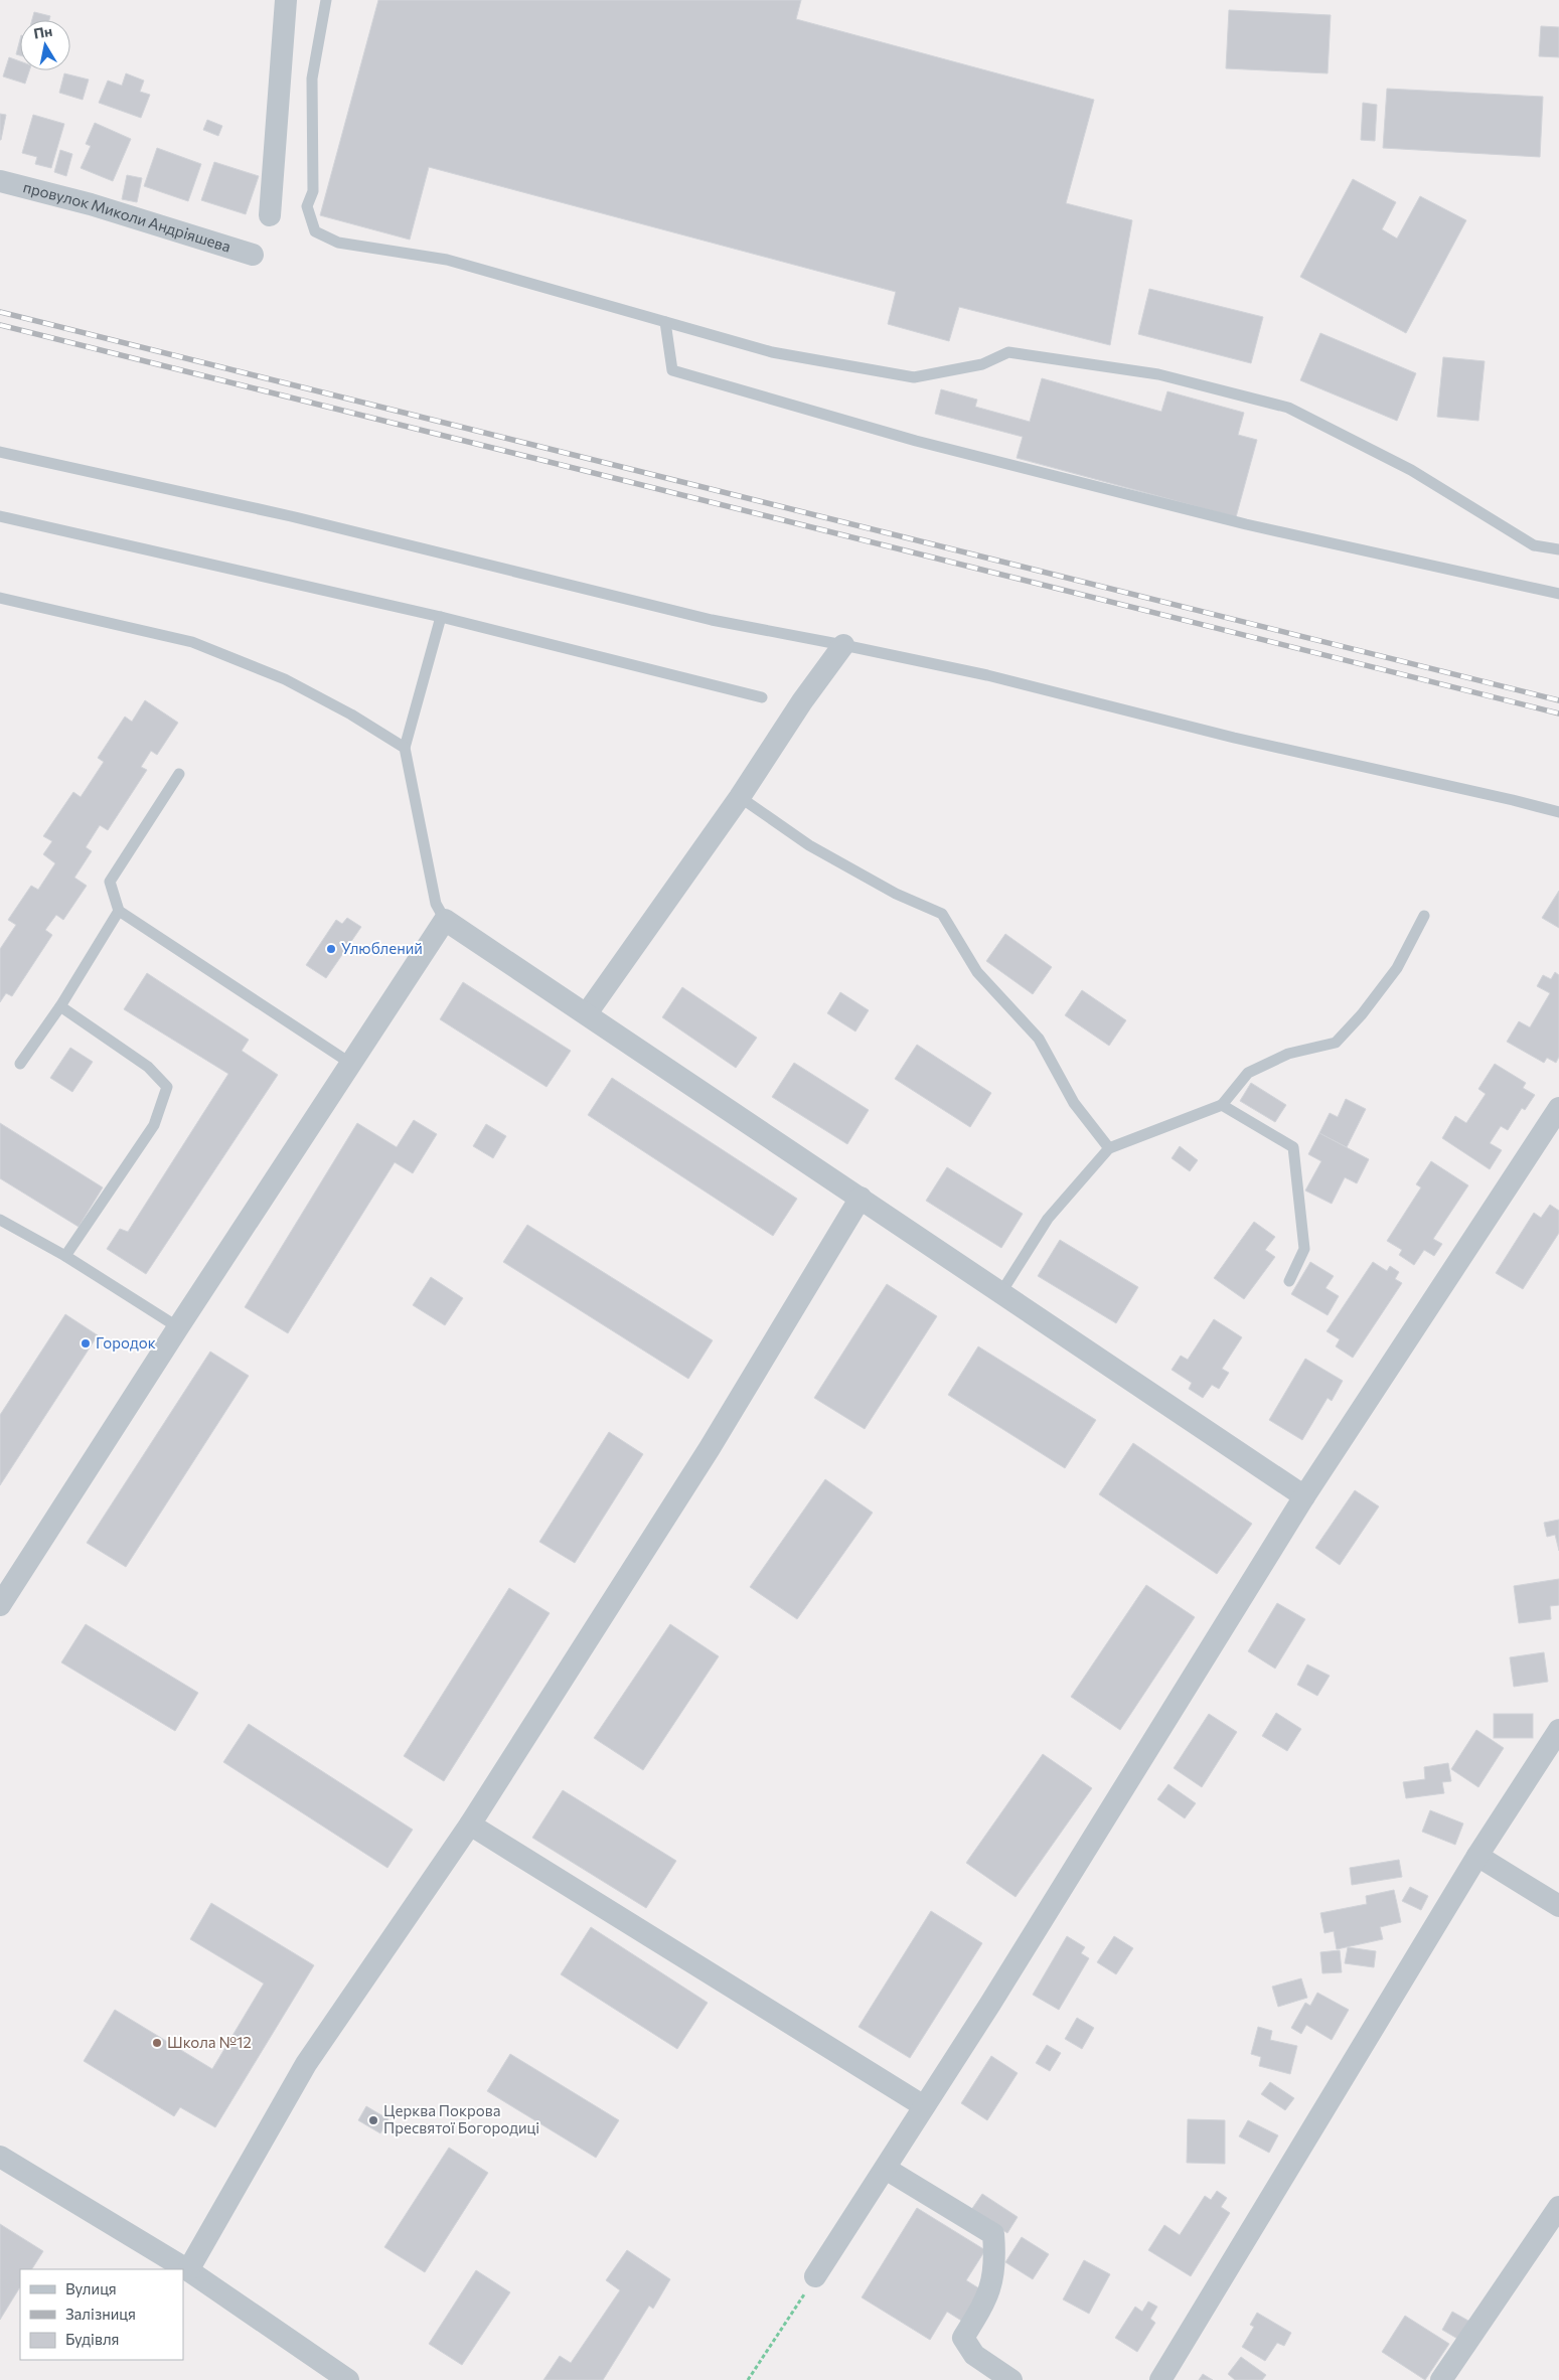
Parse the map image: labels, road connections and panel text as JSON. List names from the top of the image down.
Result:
{
  "streets": {
    "street": ["провулок Миколи Андріяшева"]
  },
  "places": [
    "Улюблений",
    "Городок",
    "Школа №12",
    "Церква Покрова Пресвятої Богородиці"
  ],
  "legend": ["Вулиця", "Залізниця", "Будівля"],
  "north": "top"
}
